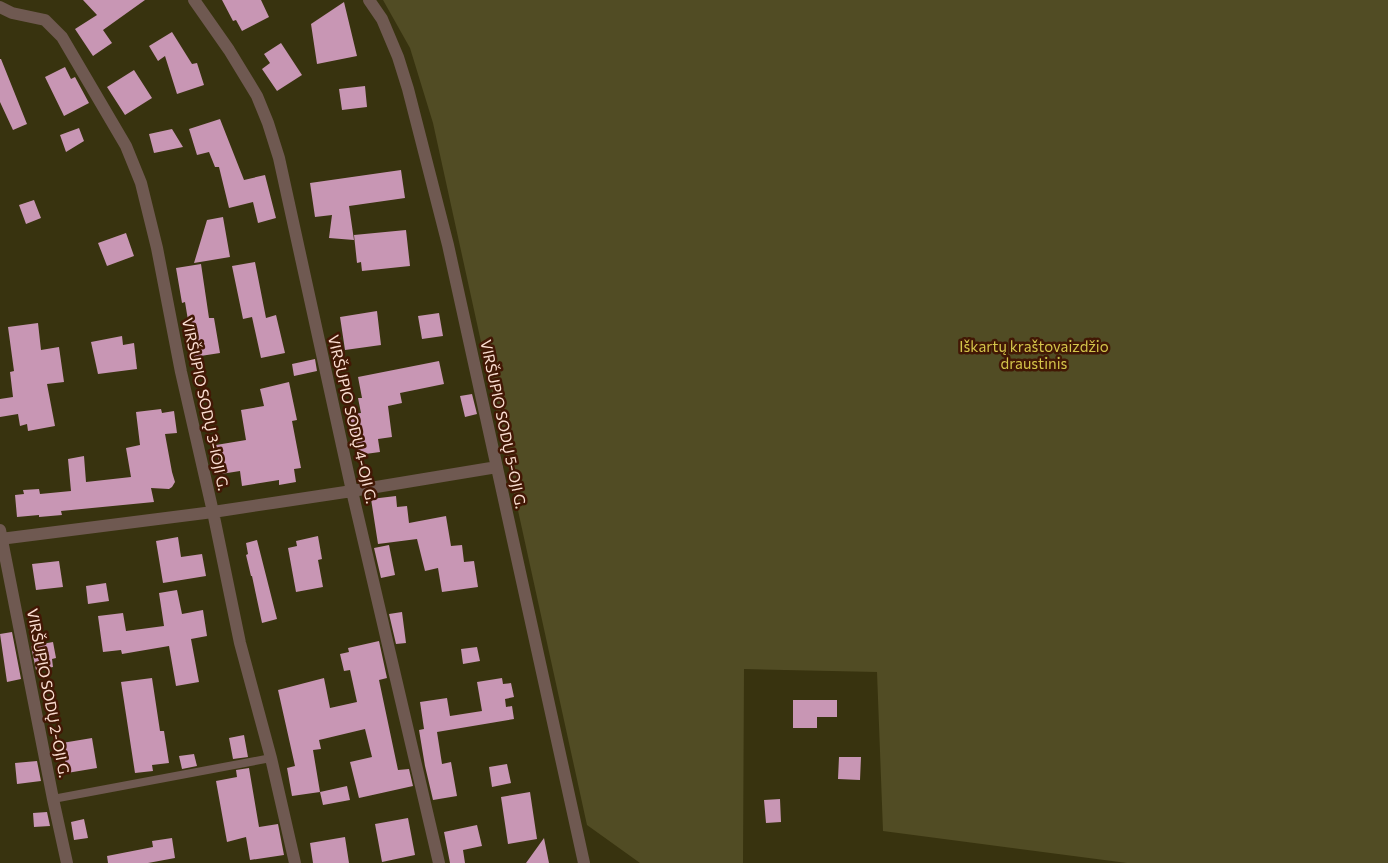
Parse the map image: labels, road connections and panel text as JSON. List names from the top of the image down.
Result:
{
  "streets": {
    "street": [
      "VIRŠUPIO SODŲ 3-IOJI G.",
      "VIRŠUPIO SODŲ 4-OJI G.",
      "VIRŠUPIO SODŲ 5-OJI G.",
      "VIRŠUPIO SODŲ 2-OJI G."
    ]
  },
  "parks": ["Iškartų kraštovaizdžio draustinis"]
}
